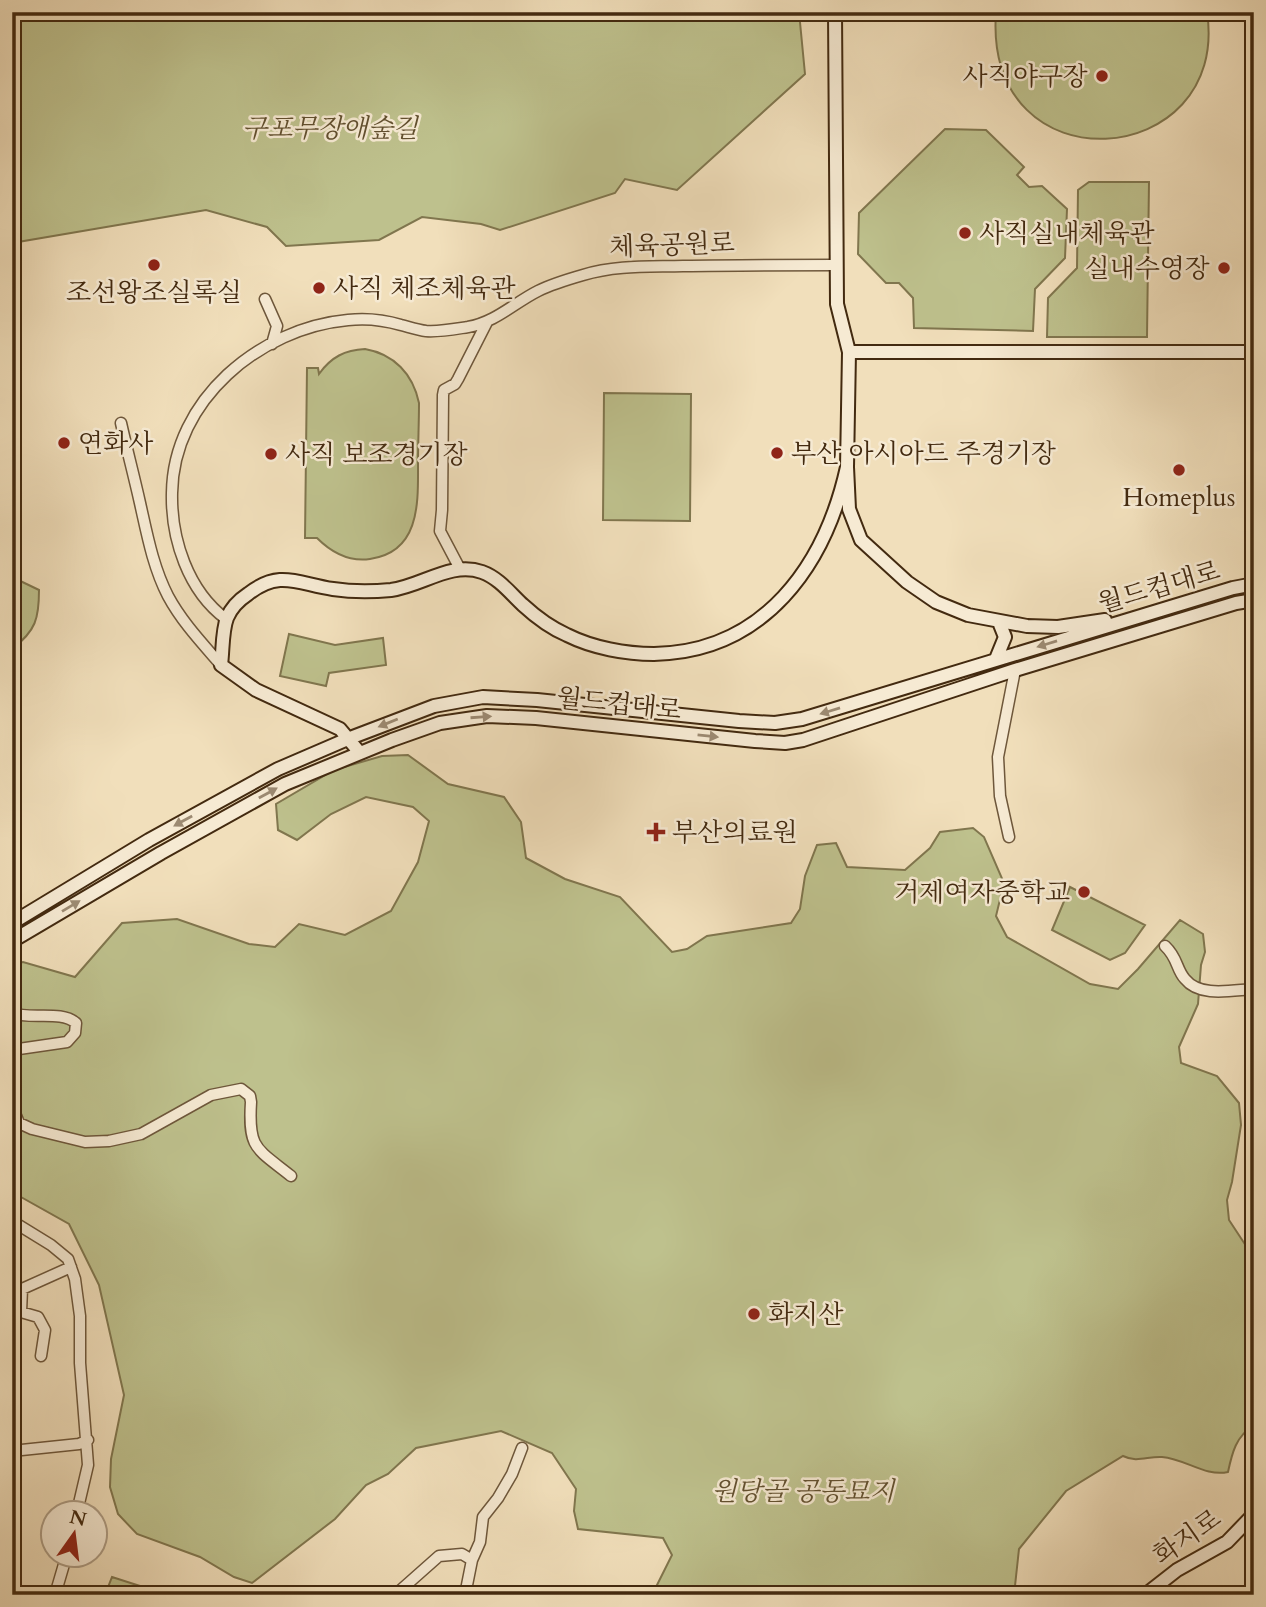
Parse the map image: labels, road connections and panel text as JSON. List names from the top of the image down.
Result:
{
  "streets": {
    "main road": ["월드컵대로", "화지로"],
    "street": ["체육공원로"]
  },
  "parks": ["구포무장애숲길", "원당골 공동묘지"],
  "places": {
    "other": [
      "사직야구장",
      "사직실내체육관",
      "조선왕조실록실",
      "실내수영장",
      "사직 체조체육관",
      "연화사",
      "부산 아시아드 주경기장",
      "사직 보조경기장",
      "Homeplus",
      "거제여자중학교",
      "화지산"
    ],
    "health": ["부산의료원"]
  },
  "north": "top"
}
